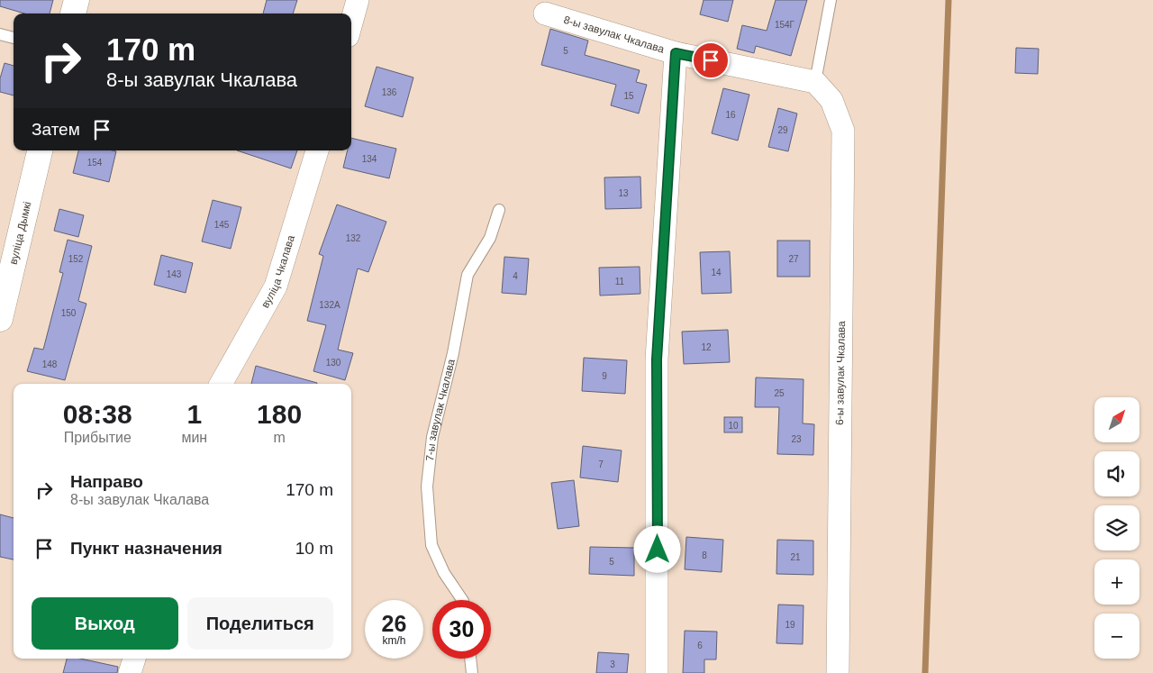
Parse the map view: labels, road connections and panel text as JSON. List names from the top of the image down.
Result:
{
  "streets": {
    "street": [
      "8-ы завулак Чкалава",
      "вуліца Дымкі",
      "вуліца Чкалава",
      "6-ы завулак Чкалава"
    ],
    "lane": ["7-ы завулак Чкалава"]
  },
  "crossings": [
    ["8-ы завулак Чкалава", "6-ы завулак Чкалава"]
  ],
  "house_numbers": [
    "154Г",
    "5",
    "136",
    "15",
    "16",
    "29",
    "134",
    "154",
    "13",
    "145",
    "132",
    "152",
    "27",
    "14",
    "143",
    "4",
    "11",
    "132А",
    "150",
    "12",
    "130",
    "148",
    "9",
    "25",
    "10",
    "23",
    "7",
    "8",
    "21",
    "5",
    "19",
    "6",
    "3"
  ],
  "north": "top right",
  "page": {
    "turn": ["170 m", "8-ы завулак Чкалава"],
    "then": "Затем",
    "eta": [
      "08:38",
      "Прибытие",
      "1",
      "мин",
      "180",
      "m"
    ],
    "map_buttons": ["+", "−"],
    "list": [
      {
        "name": "Направо",
        "note": "8-ы завулак Чкалава",
        "value": "170 m"
      },
      {
        "name": "Пункт назначения",
        "value": "10 m"
      }
    ],
    "buttons": ["Выход", "Поделиться"],
    "speed": "26 km/h",
    "limit": "30"
  }
}
